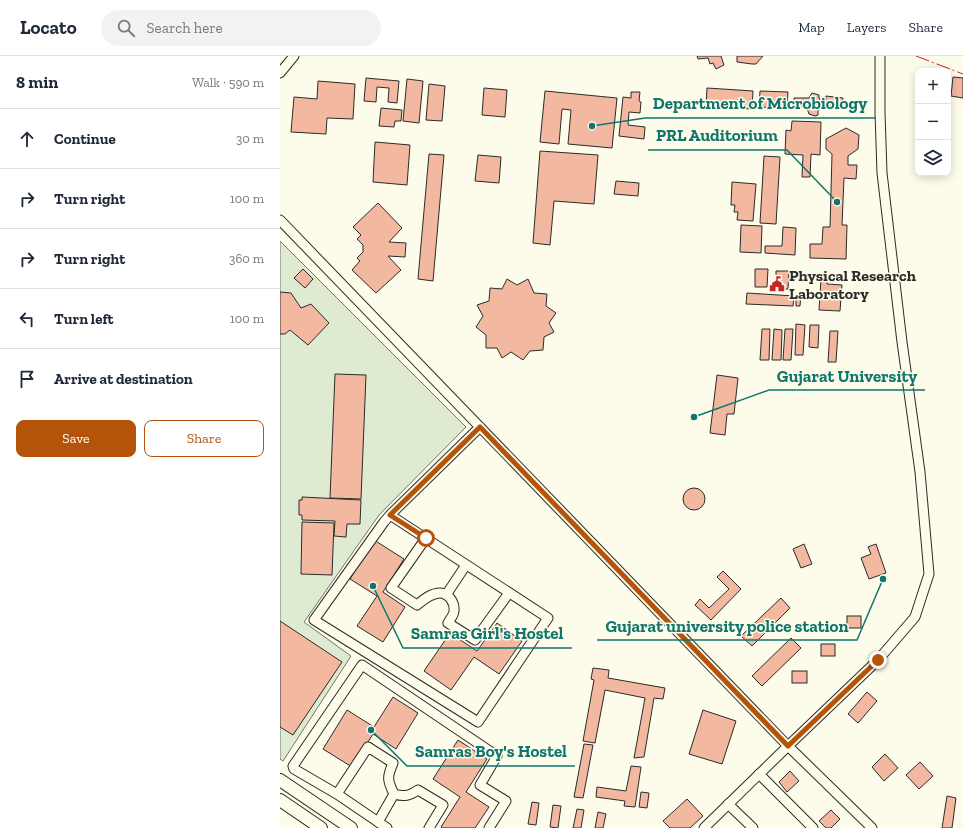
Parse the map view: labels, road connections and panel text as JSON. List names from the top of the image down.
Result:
{
  "places": {
    "other": [
      "Department of Microbiology",
      "PRL Auditorium",
      "Gujarat University",
      "Gujarat university police station",
      "Samras Girl's Hostel",
      "Samras Boy's Hostel"
    ],
    "public building": ["Physical Research Laboratory"]
  },
  "page": {
    "header": "Locato",
    "search": "Search here",
    "nav": ["Map", "Layers", "Share"],
    "heading": ["8 min", "Walk · 590 m"],
    "map_buttons": ["+", "−"],
    "list": [
      ["Continue", "30 m"],
      ["Turn right", "100 m"],
      ["Turn right", "360 m"],
      ["Turn left", "100 m"],
      "Arrive at destination"
    ],
    "buttons": ["Save", "Share"]
  }
}
